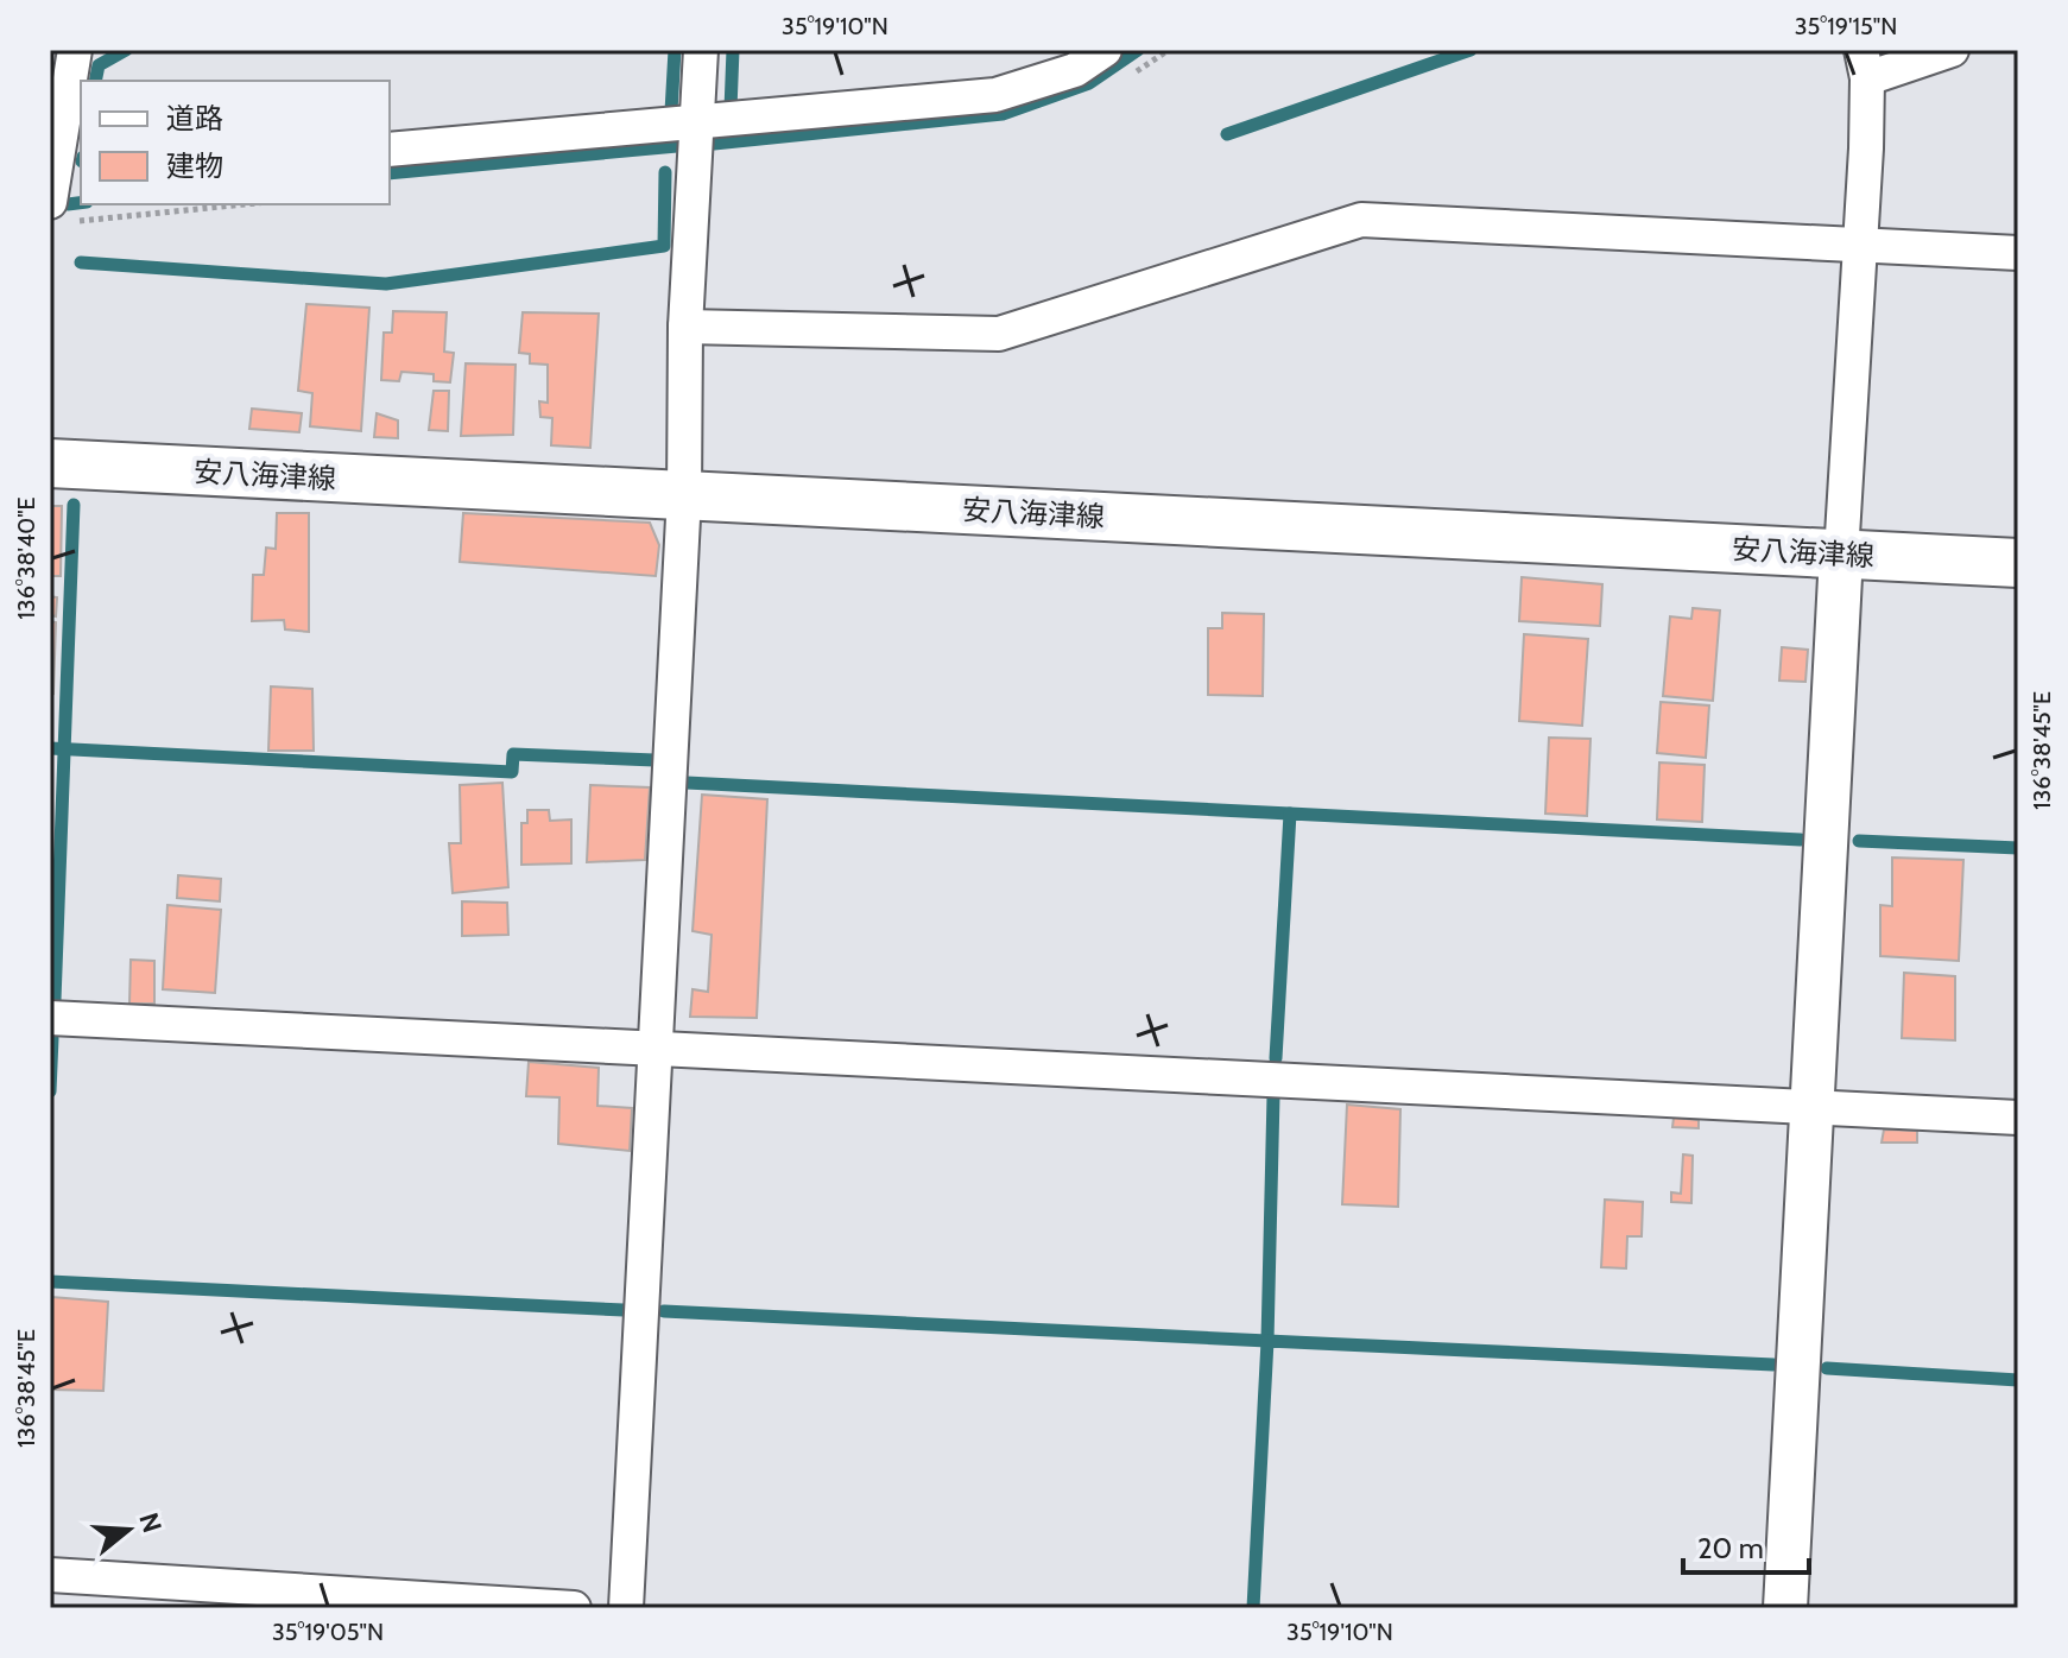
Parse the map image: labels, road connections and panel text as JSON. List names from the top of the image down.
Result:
{
  "streets": {
    "main road": ["安八海津線"]
  },
  "legend": ["道路", "建物"],
  "scale_bar": "20 m",
  "north": "right",
  "coordinates": [
    "35°19'10\"N",
    "35°19'15\"N",
    "136°38'40\"E",
    "136°38'45\"E",
    "35°19'05\"N"
  ]
}
